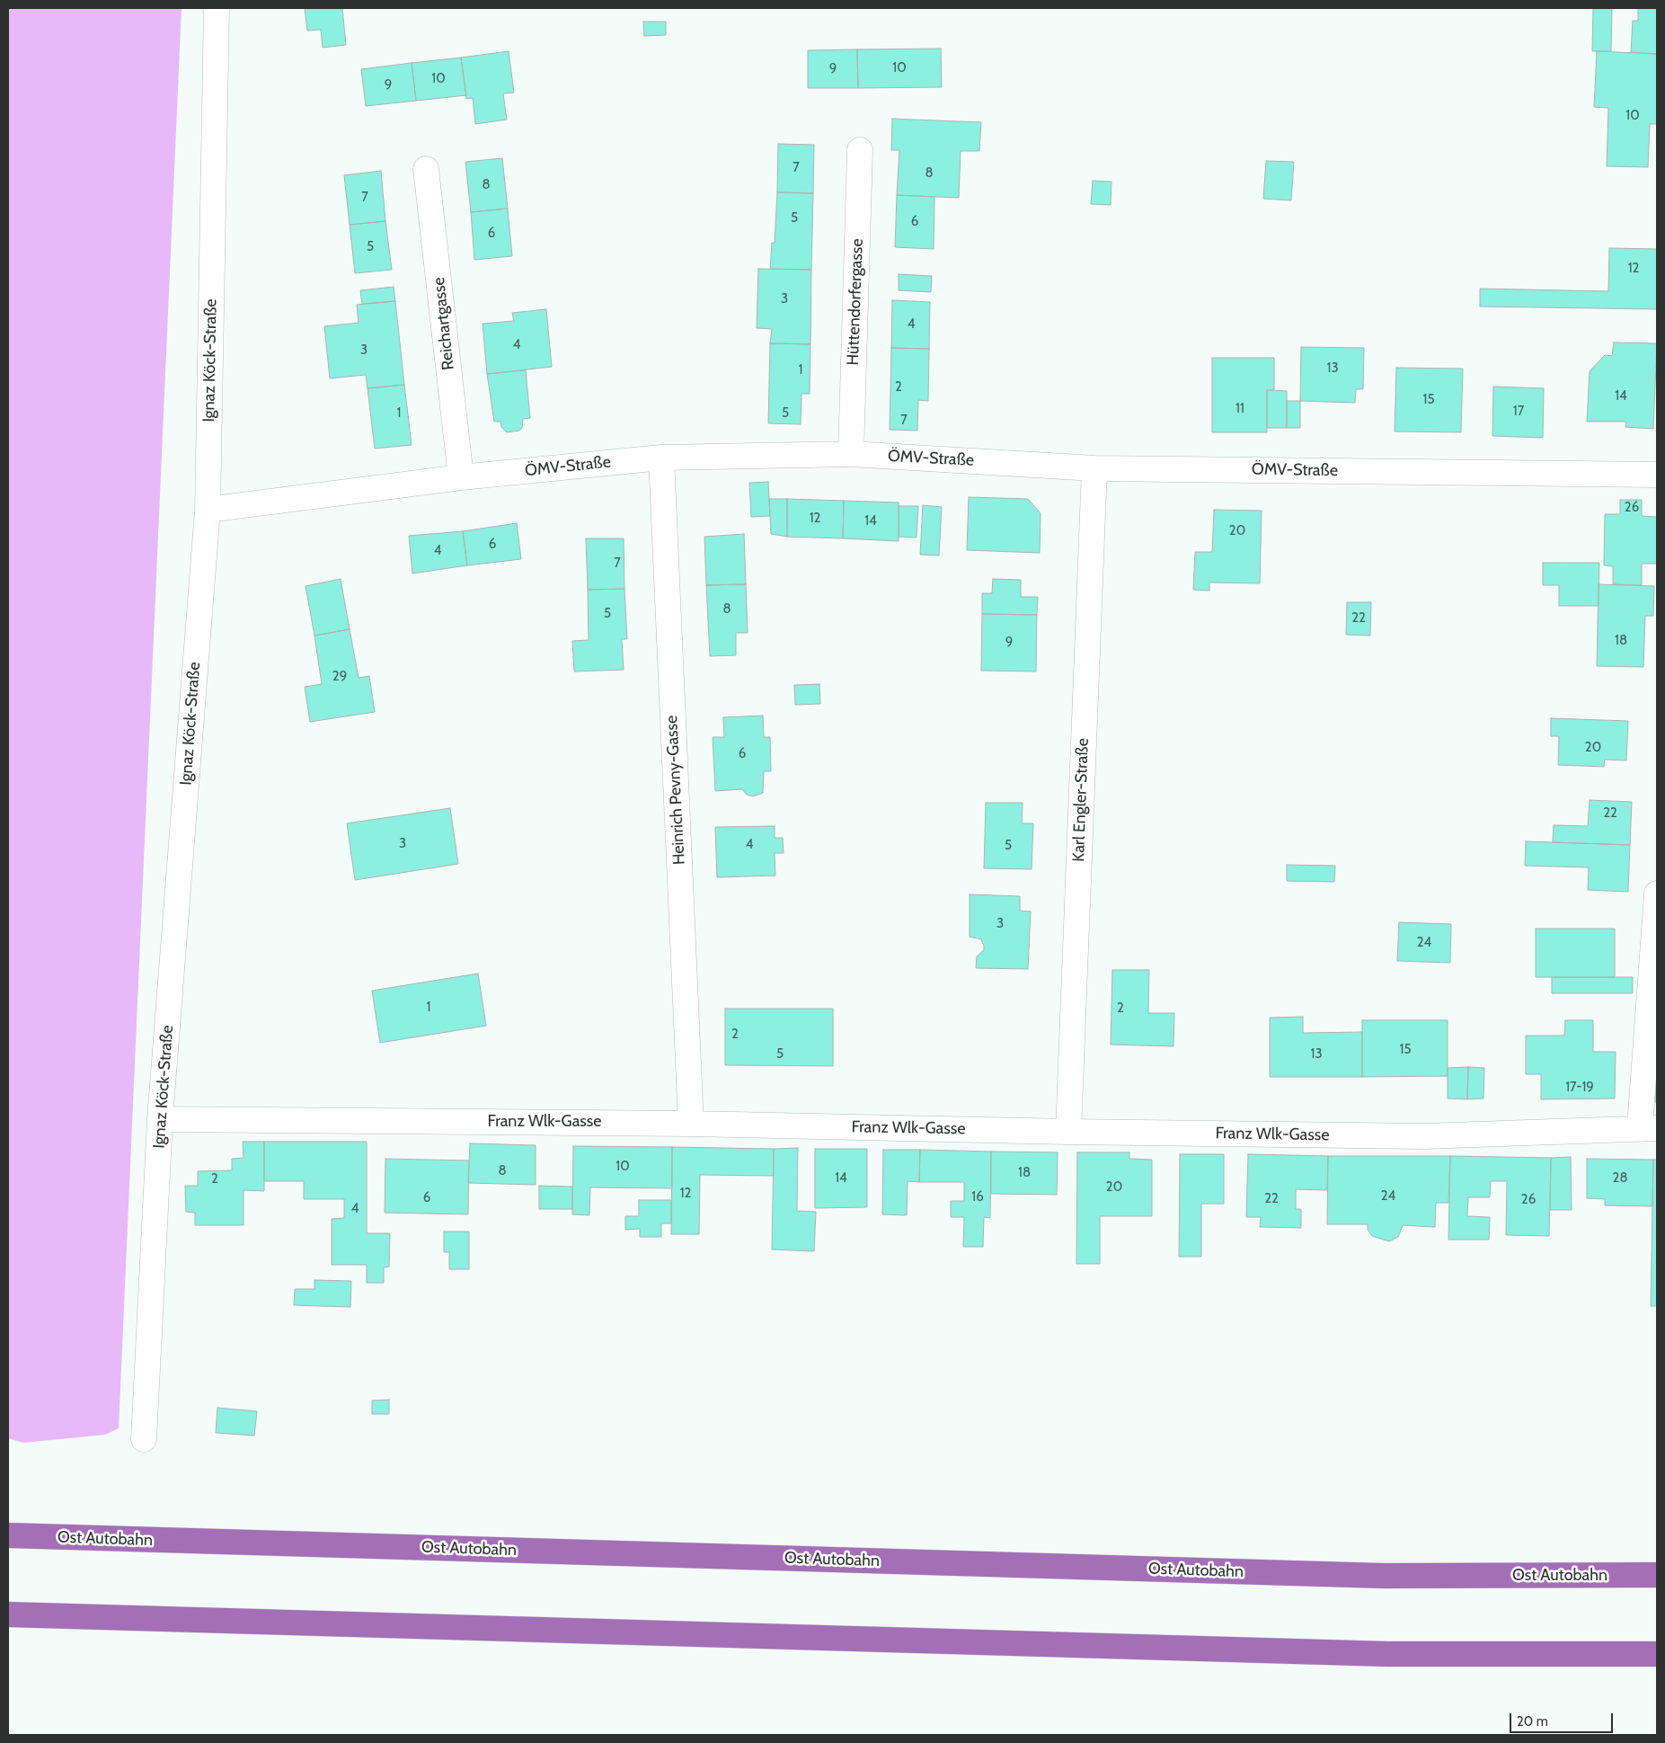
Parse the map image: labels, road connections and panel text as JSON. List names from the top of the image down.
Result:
{
  "streets": {
    "highway": ["Ost Autobahn"],
    "street": [
      "Hüttendorfergasse",
      "Reichartgasse",
      "Ignaz Köck-Straße",
      "ÖMV-Straße",
      "Heinrich Pevny-Gasse",
      "Karl Engler-Straße",
      "Franz Wlk-Gasse"
    ]
  },
  "crossings": [
    ["Hüttendorfergasse", "ÖMV-Straße"],
    ["Reichartgasse", "ÖMV-Straße"],
    ["Ignaz Köck-Straße", "ÖMV-Straße"],
    ["Ignaz Köck-Straße", "Franz Wlk-Gasse"],
    ["ÖMV-Straße", "Heinrich Pevny-Gasse"],
    ["ÖMV-Straße", "Karl Engler-Straße"],
    ["Heinrich Pevny-Gasse", "Franz Wlk-Gasse"],
    ["Karl Engler-Straße", "Franz Wlk-Gasse"]
  ],
  "house_numbers": [
    "10",
    "9",
    "10",
    "9",
    "10",
    "7",
    "8",
    "8",
    "7",
    "5",
    "6",
    "6",
    "5",
    "12",
    "3",
    "4",
    "4",
    "3",
    "13",
    "1",
    "2",
    "14",
    "15",
    "11",
    "17",
    "1",
    "5",
    "7",
    "26",
    "12",
    "14",
    "20",
    "6",
    "4",
    "7",
    "8",
    "5",
    "22",
    "18",
    "9",
    "29",
    "20",
    "6",
    "22",
    "3",
    "4",
    "5",
    "3",
    "24",
    "1",
    "2",
    "2",
    "15",
    "5",
    "13",
    "17-19",
    "10",
    "8",
    "18",
    "14",
    "28",
    "2",
    "20",
    "12",
    "24",
    "16",
    "6",
    "22",
    "26",
    "4"
  ],
  "scale_bar": "20 m"
}
